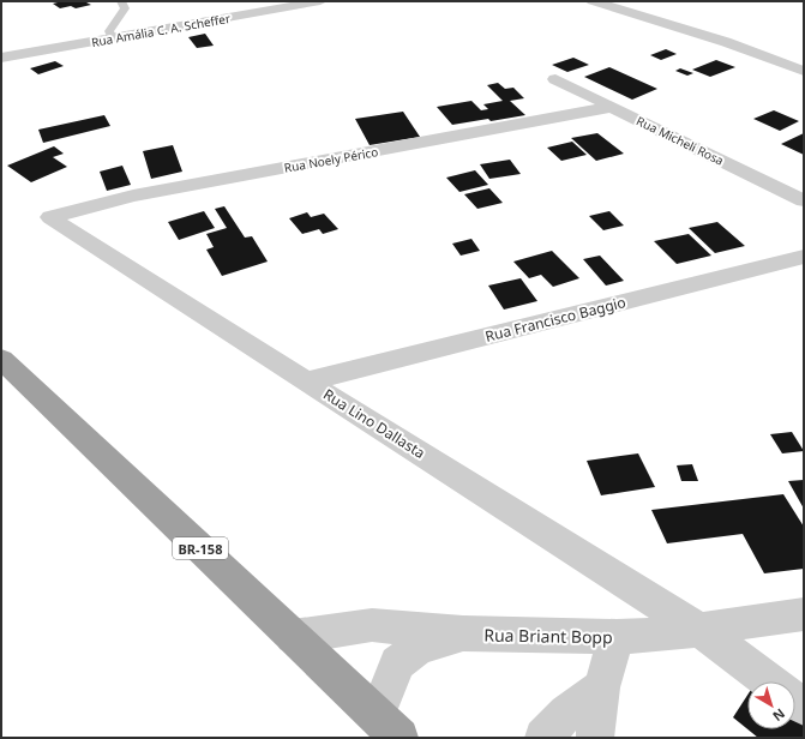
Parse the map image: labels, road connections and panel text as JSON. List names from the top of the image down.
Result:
{
  "streets": {
    "highway": ["BR-158"],
    "street": [
      "Rua Amália C. A. Scheffer",
      "Rua Micheli Rosa",
      "Rua Noely Périco",
      "Rua Francisco Baggio",
      "Rua Lino Dallasta",
      "Rua Briant Bopp"
    ]
  },
  "crossings": [
    ["Rua Micheli Rosa", "Rua Noely Périco"],
    ["Rua Noely Périco", "Rua Lino Dallasta"],
    ["Rua Francisco Baggio", "Rua Lino Dallasta"],
    ["Rua Lino Dallasta", "Rua Briant Bopp"],
    ["BR-158", "Rua Briant Bopp"]
  ],
  "north": "bottom right"
}
